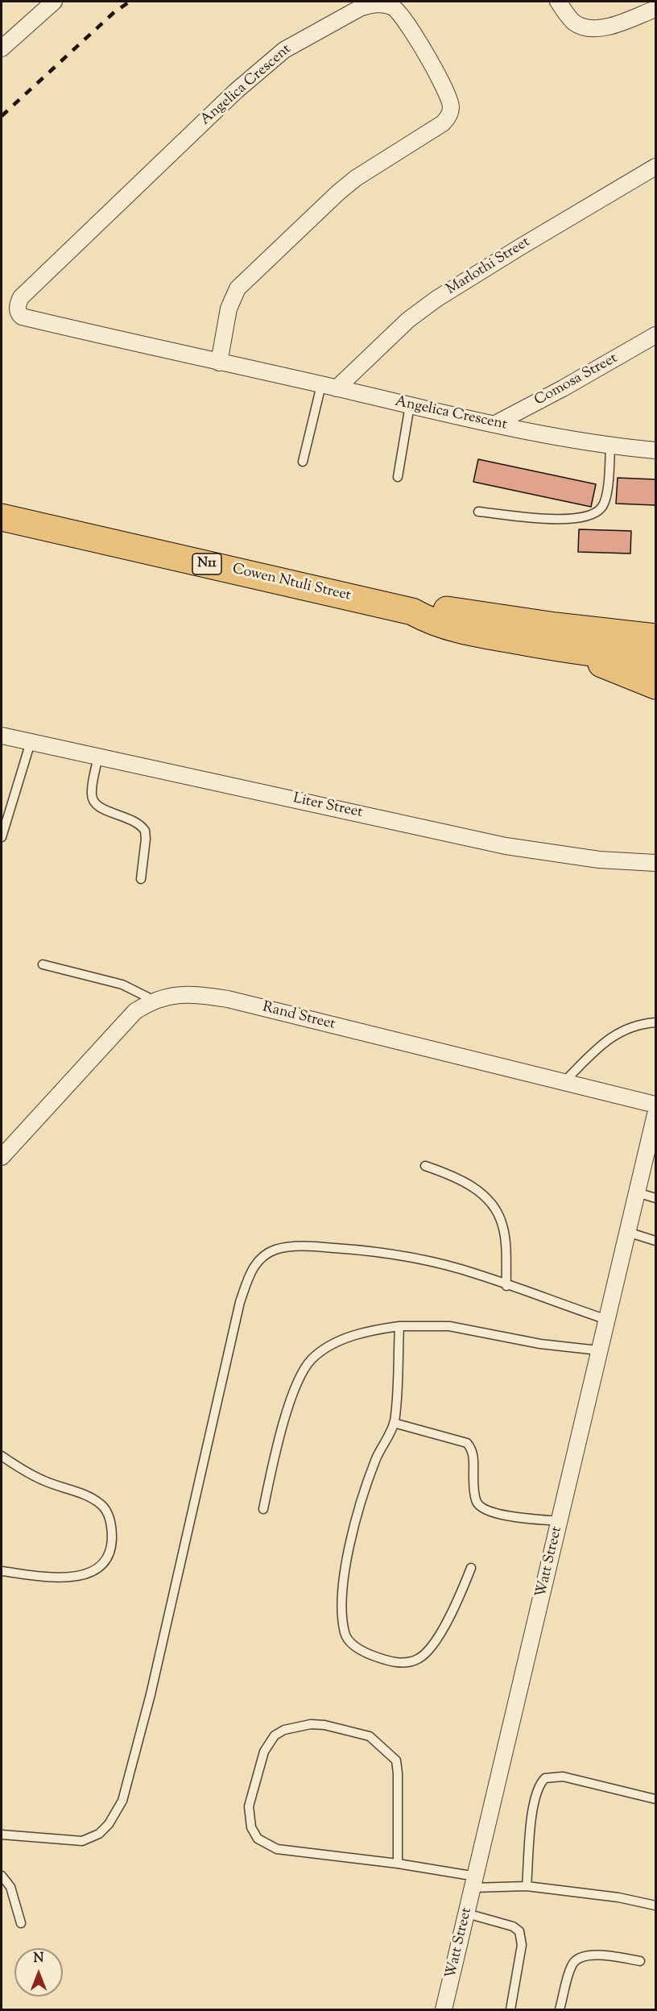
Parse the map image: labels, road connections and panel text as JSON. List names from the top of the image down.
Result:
{
  "streets": {
    "highway": ["N11", "Cowen Ntuli Street"],
    "street": [
      "Angelica Crescent",
      "Marlothi Street",
      "Comosa Street",
      "Liter Street",
      "Rand Street",
      "Watt Street"
    ]
  },
  "crossings": [
    ["Angelica Crescent", "Marlothi Street"],
    ["Angelica Crescent", "Comosa Street"]
  ],
  "north": "top"
}
